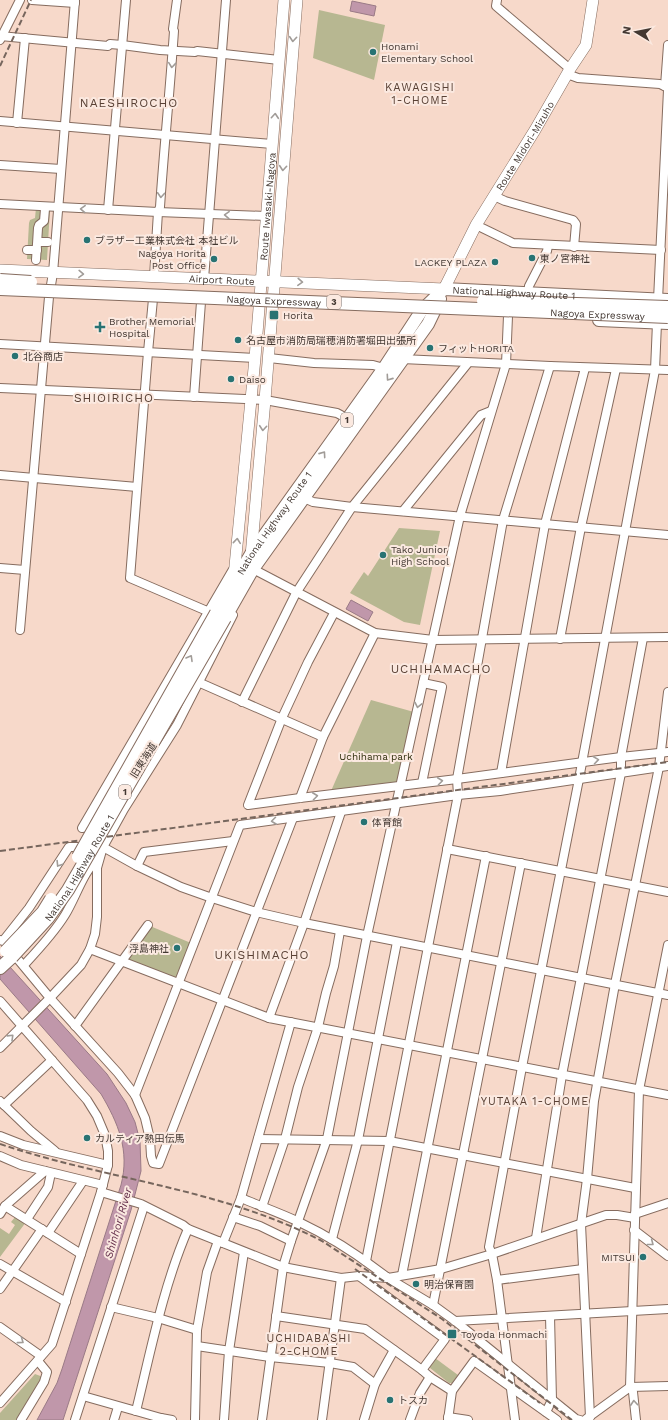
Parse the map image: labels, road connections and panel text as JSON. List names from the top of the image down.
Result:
{
  "streets": {
    "highway": [
      "National Highway Route 1",
      "Nagoya Expressway",
      "3",
      "1"
    ],
    "main road": ["Route Midori-Mizuho", "Route Iwasaki-Nagoya", "Airport Route"],
    "street": ["旧東海道"]
  },
  "crossings": [
    ["Route Midori-Mizuho", "Airport Route"],
    ["Route Midori-Mizuho", "National Highway Route 1"],
    ["Route Midori-Mizuho", "1"],
    ["Route Iwasaki-Nagoya", "Airport Route"],
    ["Route Iwasaki-Nagoya", "National Highway Route 1"],
    ["Route Iwasaki-Nagoya", "旧東海道"],
    ["Airport Route", "National Highway Route 1"],
    ["Airport Route", "1"],
    ["National Highway Route 1", "1"],
    ["National Highway Route 1", "旧東海道"]
  ],
  "districts": [
    "KAWAGISHI 1-CHOME",
    "NAESHIROCHO",
    "SHIOIRICHO",
    "UCHIHAMACHO",
    "UKISHIMACHO",
    "YUTAKA 1-CHOME",
    "UCHIDABASHI 2-CHOME"
  ],
  "water": ["Shinhori River"],
  "parks": ["Uchihama park"],
  "places": {
    "other": [
      "Honami Elementary School",
      "ブラザー工業株式会社 本社ビル",
      "東ノ宮神社",
      "Nagoya Horita Post Office",
      "LACKEY PLAZA",
      "名古屋市消防局瑞穂消防署堀田出張所",
      "フィットHORITA",
      "北谷商店",
      "Daiso",
      "Tako Junior High School",
      "体育館",
      "浮島神社",
      "カルティア熱田伝馬",
      "MITSUI",
      "明治保育園",
      "トスカ"
    ],
    "transit": ["Horita", "Toyoda Honmachi"],
    "health": ["Brother Memorial Hospital"]
  },
  "north": "left"
}
